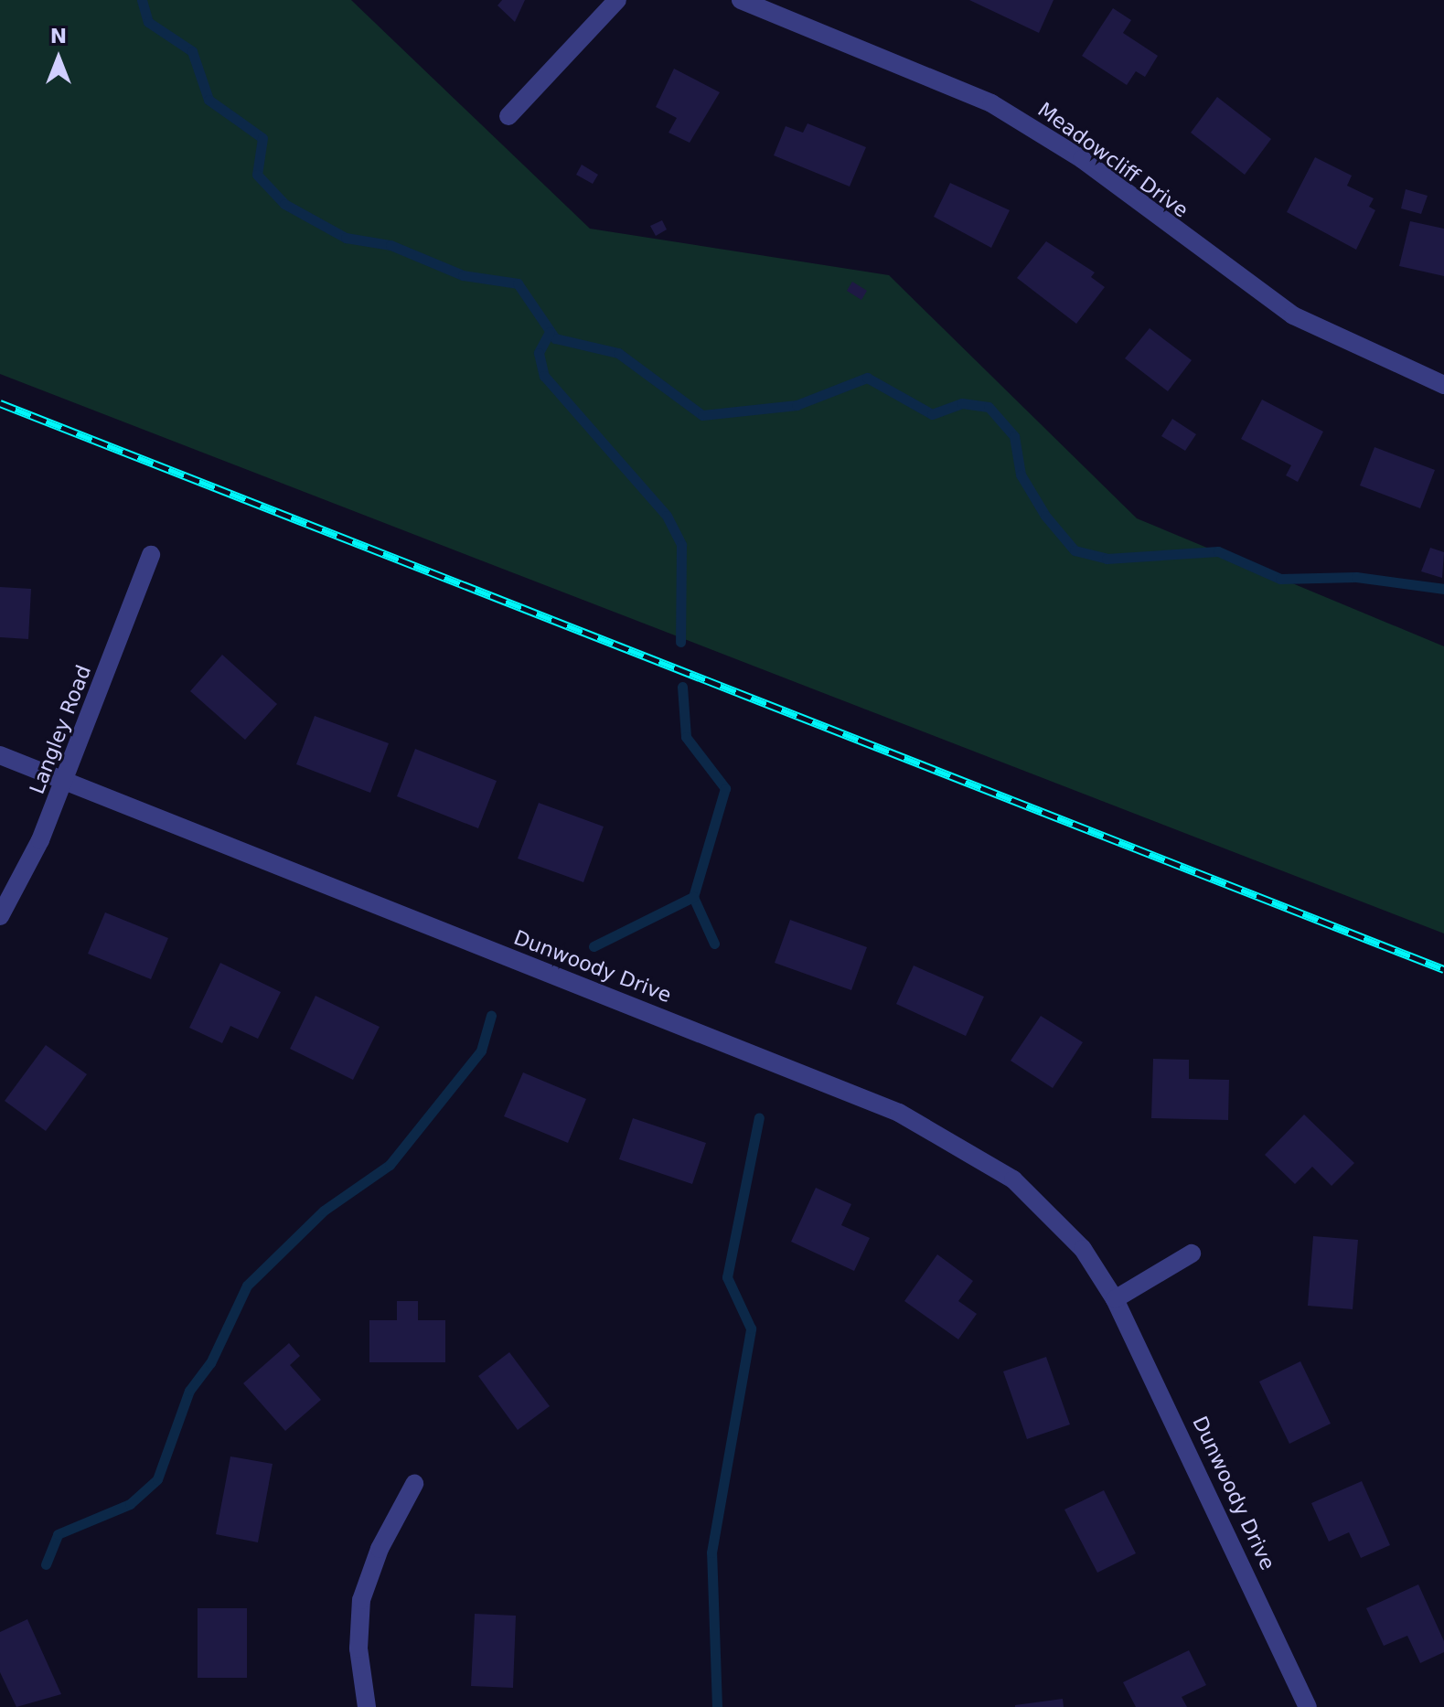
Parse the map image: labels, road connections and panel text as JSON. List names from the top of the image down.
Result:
{
  "streets": {
    "street": ["Meadowcliff Drive", "Langley Road", "Dunwoody Drive"]
  },
  "crossings": [
    ["Langley Road", "Dunwoody Drive"]
  ],
  "north": "top"
}
